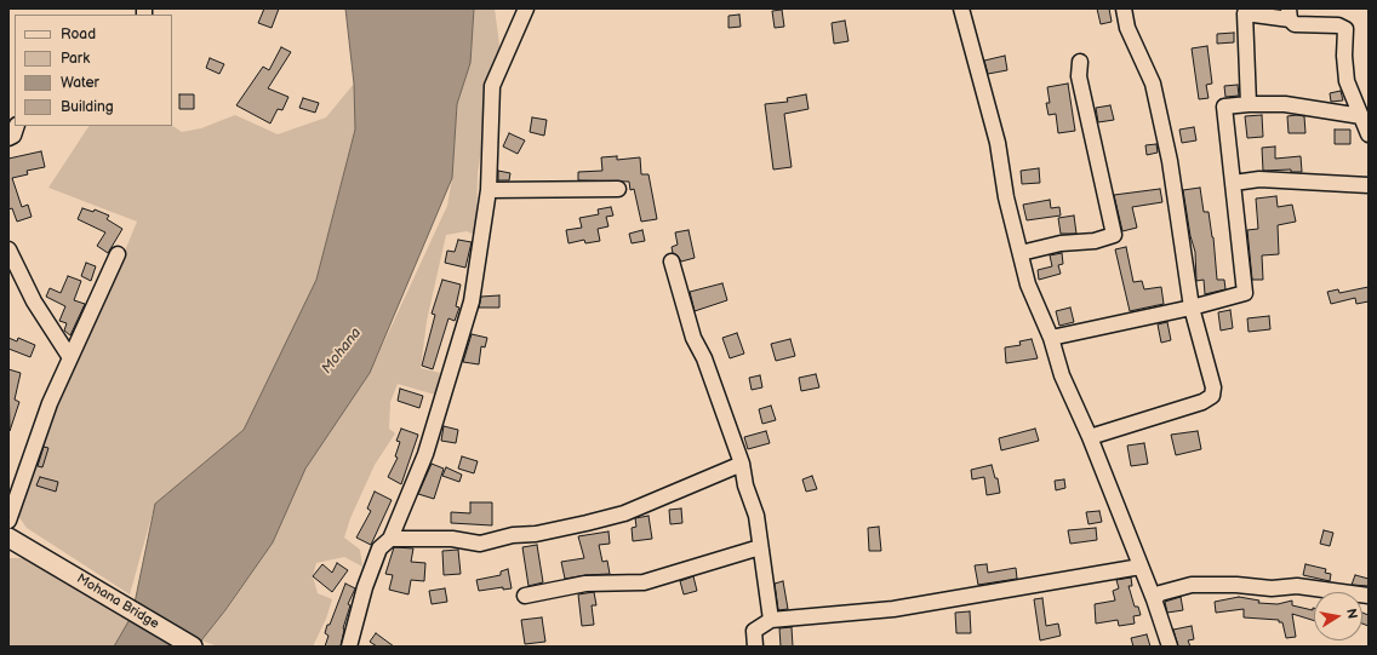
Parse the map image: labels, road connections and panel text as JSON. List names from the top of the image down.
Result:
{
  "streets": {
    "main road": ["Mohana Bridge"]
  },
  "water": ["Mohana"],
  "legend": [
    "Road",
    "Park",
    "Water",
    "Building"
  ],
  "north": "right"
}
